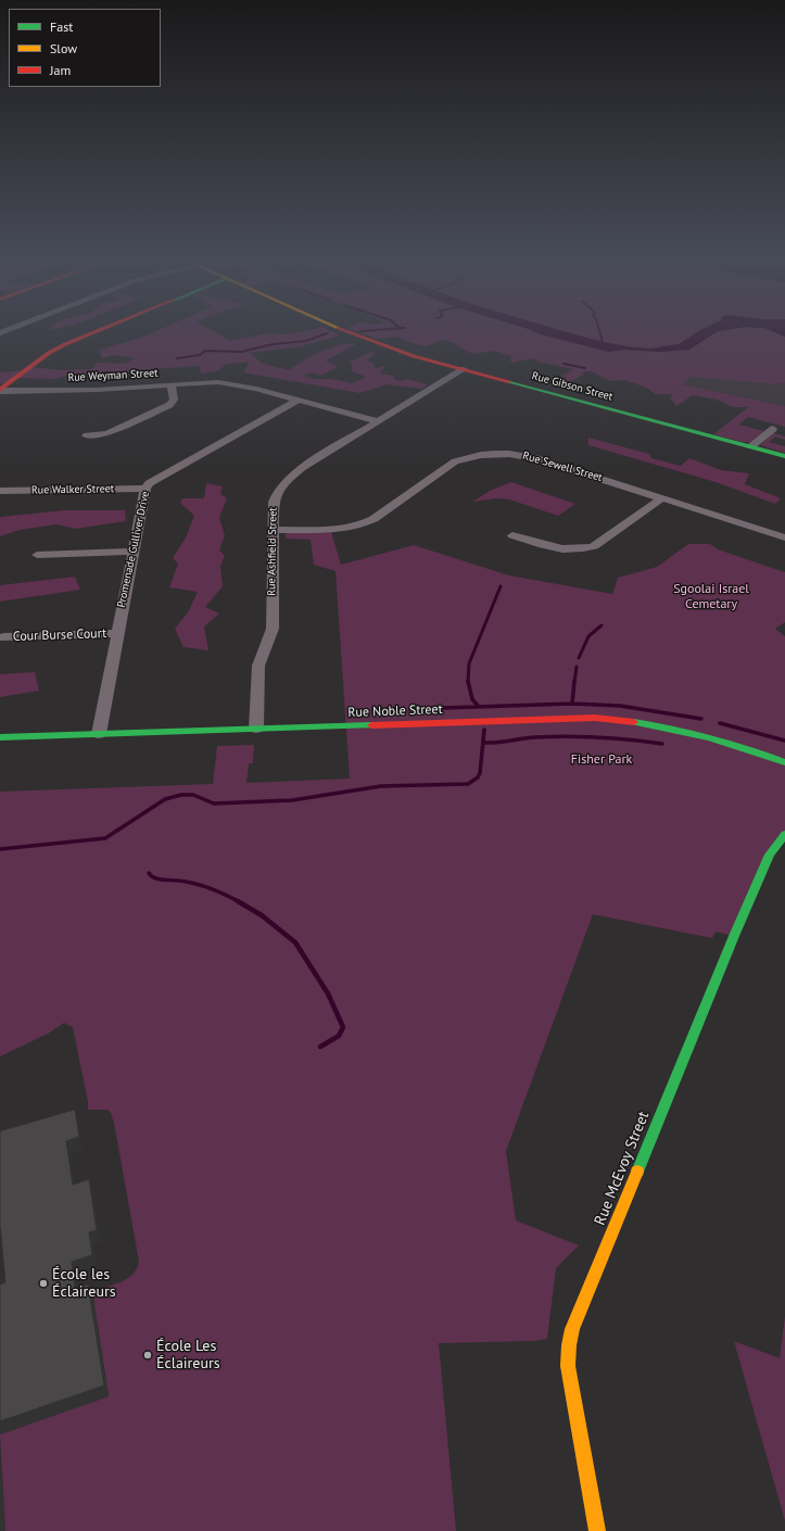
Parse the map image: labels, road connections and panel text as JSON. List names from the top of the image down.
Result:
{
  "streets": {
    "street": [
      "Rue Weyman Street",
      "Rue Gibson Street",
      "Rue Sewell Street",
      "Rue Walker Street",
      "Promenade Gulliver Drive",
      "Rue Ashfield Street",
      "Cour Burse Court",
      "Rue Noble Street",
      "Rue McEvoy Street"
    ]
  },
  "crossings": [
    ["Rue Weyman Street", "Promenade Gulliver Drive"],
    ["Rue Weyman Street", "Rue Ashfield Street"],
    ["Rue Gibson Street", "Rue Ashfield Street"],
    ["Rue Sewell Street", "Rue Ashfield Street"],
    ["Rue Walker Street", "Promenade Gulliver Drive"],
    ["Promenade Gulliver Drive", "Cour Burse Court"],
    ["Promenade Gulliver Drive", "Rue Noble Street"],
    ["Rue Ashfield Street", "Rue Noble Street"]
  ],
  "parks": ["Sgoolai Israel Cemetary", "Fisher Park"],
  "places": ["École les Éclaireurs", "École Les Éclaireurs"],
  "legend": ["Fast", "Slow", "Jam"]
}
